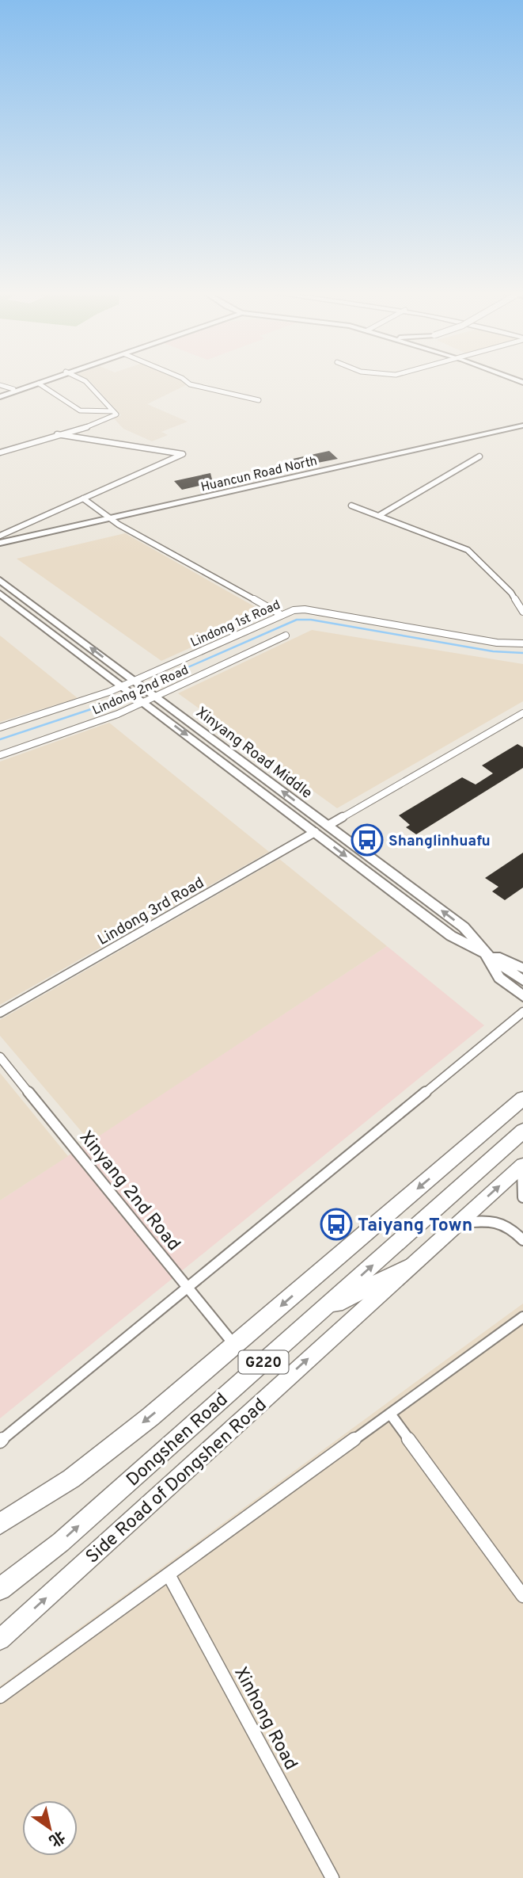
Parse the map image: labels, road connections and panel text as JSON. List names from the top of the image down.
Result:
{
  "streets": {
    "highway": ["G220", "Dongshen Road"],
    "main road": ["Huancun Road North", "Xinyang Road Middle", "Side Road of Dongshen Road"],
    "street": [
      "Lindong 1st Road",
      "Lindong 2nd Road",
      "Lindong 3rd Road",
      "Xinyang 2nd Road",
      "Xinhong Road"
    ]
  },
  "crossings": [
    ["Lindong 1st Road", "Xinyang Road Middle"],
    ["Lindong 2nd Road", "Xinyang Road Middle"],
    ["Xinyang Road Middle", "Lindong 3rd Road"],
    ["Xinyang 2nd Road", "Dongshen Road"]
  ],
  "one_way": ["Side Road of Dongshen Road"],
  "places": {
    "bus stop": ["Shanglinhuafu", "Taiyang Town"]
  },
  "north": "bottom right"
}
